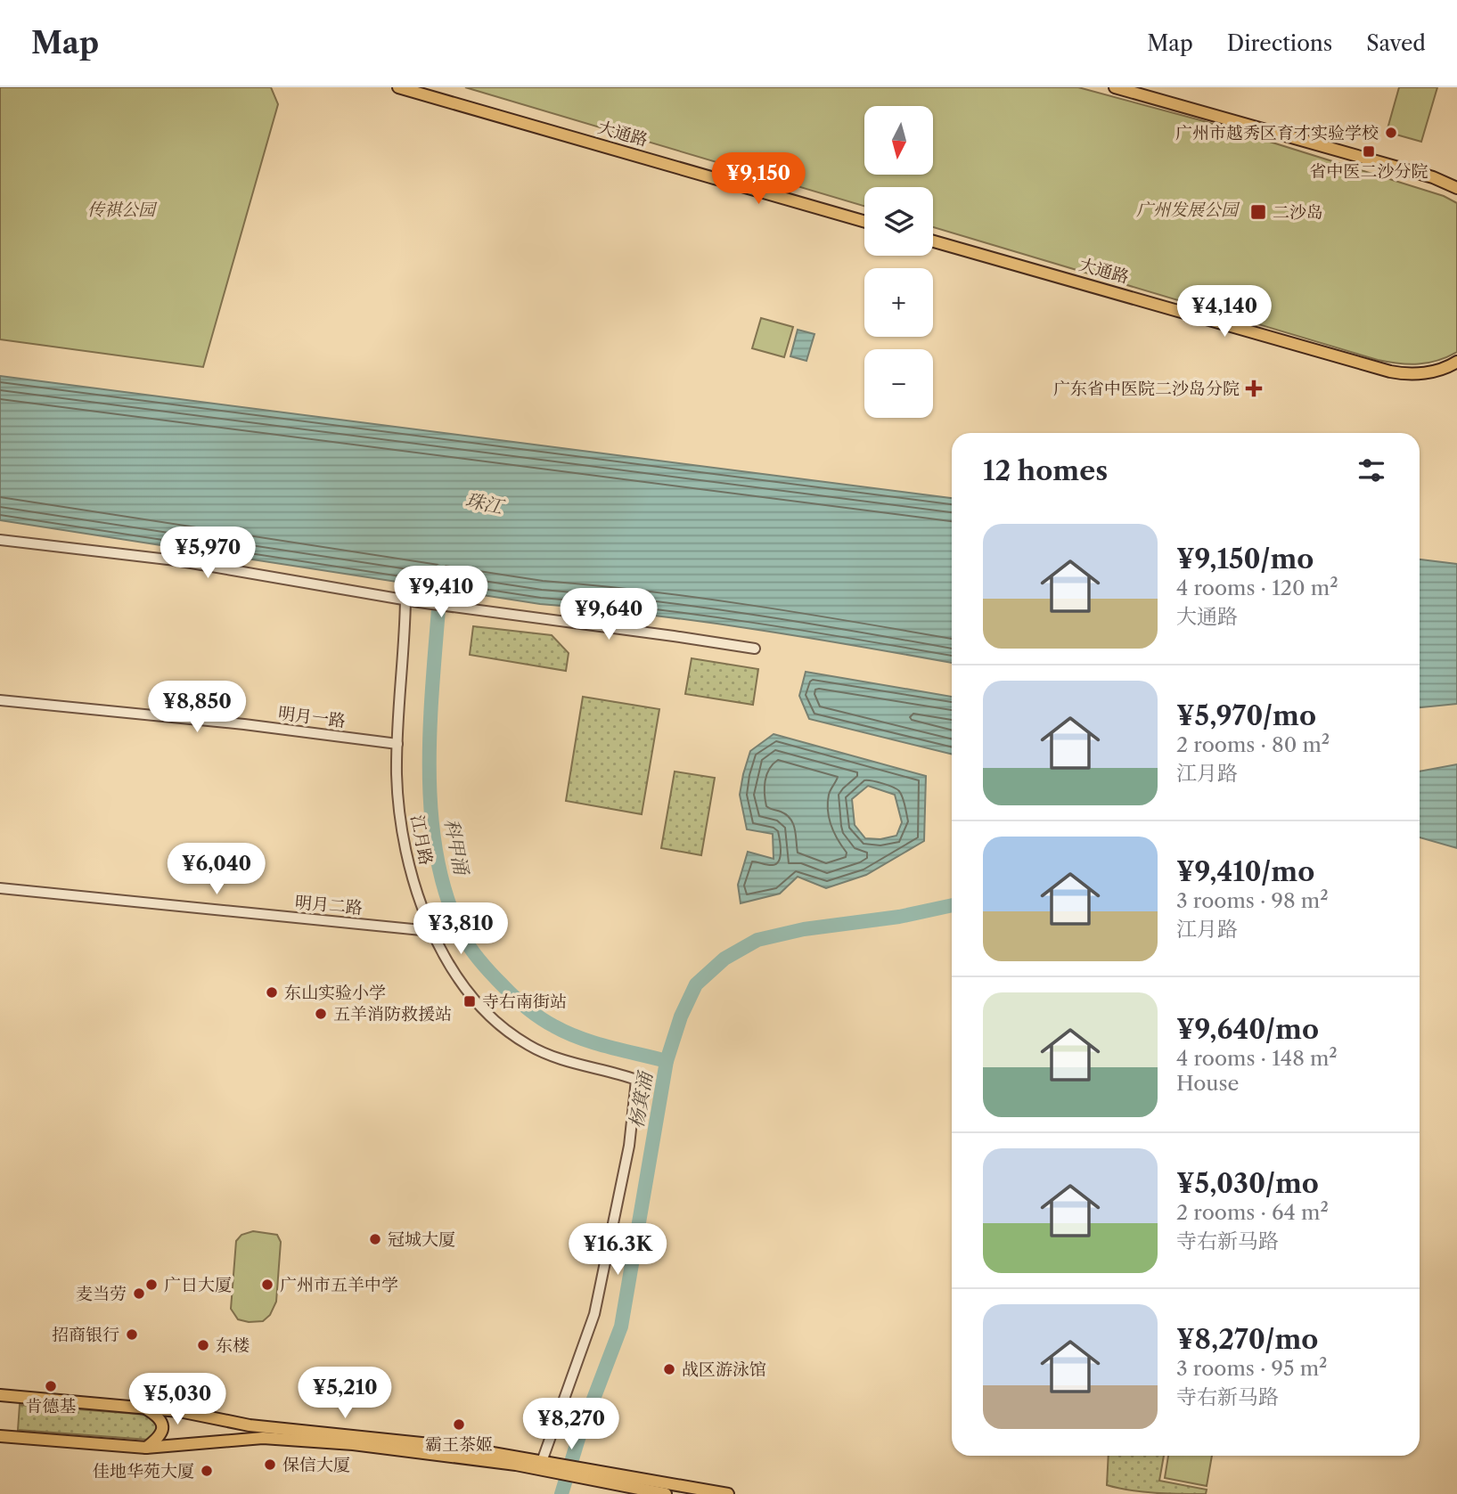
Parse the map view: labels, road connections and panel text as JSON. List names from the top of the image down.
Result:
{
  "streets": {
    "main road": ["大通路"],
    "street": ["明月一路", "江月路", "明月二路"]
  },
  "crossings": [
    ["明月一路", "江月路"],
    ["江月路", "明月二路"]
  ],
  "water": ["珠江", "科甲涌", "杨箕涌"],
  "parks": ["传祺公园", "广州发展公园"],
  "places": {
    "other": [
      "广州市越秀区育才实验学校",
      "东山实验小学",
      "五羊消防救援站",
      "冠城大厦",
      "广日大厦",
      "广州市五羊中学",
      "麦当劳",
      "招商银行",
      "东楼",
      "战区游泳馆",
      "肯德基",
      "霸王茶姬",
      "保信大厦",
      "佳地华苑大厦"
    ],
    "transit": ["省中医二沙分院", "二沙岛", "寺右南街站"],
    "health": ["广东省中医院二沙岛分院"]
  },
  "north": "bottom",
  "page": {
    "header": "Map",
    "nav": ["Map", "Directions", "Saved"],
    "map_buttons": ["+", "−"],
    "price": [
      "¥9,150",
      "¥4,140",
      "¥5,970",
      "¥9,410",
      "¥9,640",
      "¥8,850",
      "¥6,040",
      "¥3,810",
      "¥16.3K",
      "¥5,210",
      "¥5,030",
      "¥8,270"
    ],
    "heading": "12 homes",
    "list": [
      {
        "name": "¥9,150/mo",
        "note": "4 rooms · 120 m² · 大通路"
      },
      {
        "name": "¥5,970/mo",
        "note": "2 rooms · 80 m² · 江月路"
      },
      {
        "name": "¥9,410/mo",
        "note": "3 rooms · 98 m² · 江月路"
      },
      {
        "name": "¥9,640/mo",
        "note": "4 rooms · 148 m² · House"
      },
      {
        "name": "¥5,030/mo",
        "note": "2 rooms · 64 m² · 寺右新马路"
      },
      {
        "name": "¥8,270/mo",
        "note": "3 rooms · 95 m² · 寺右新马路"
      }
    ]
  }
}
